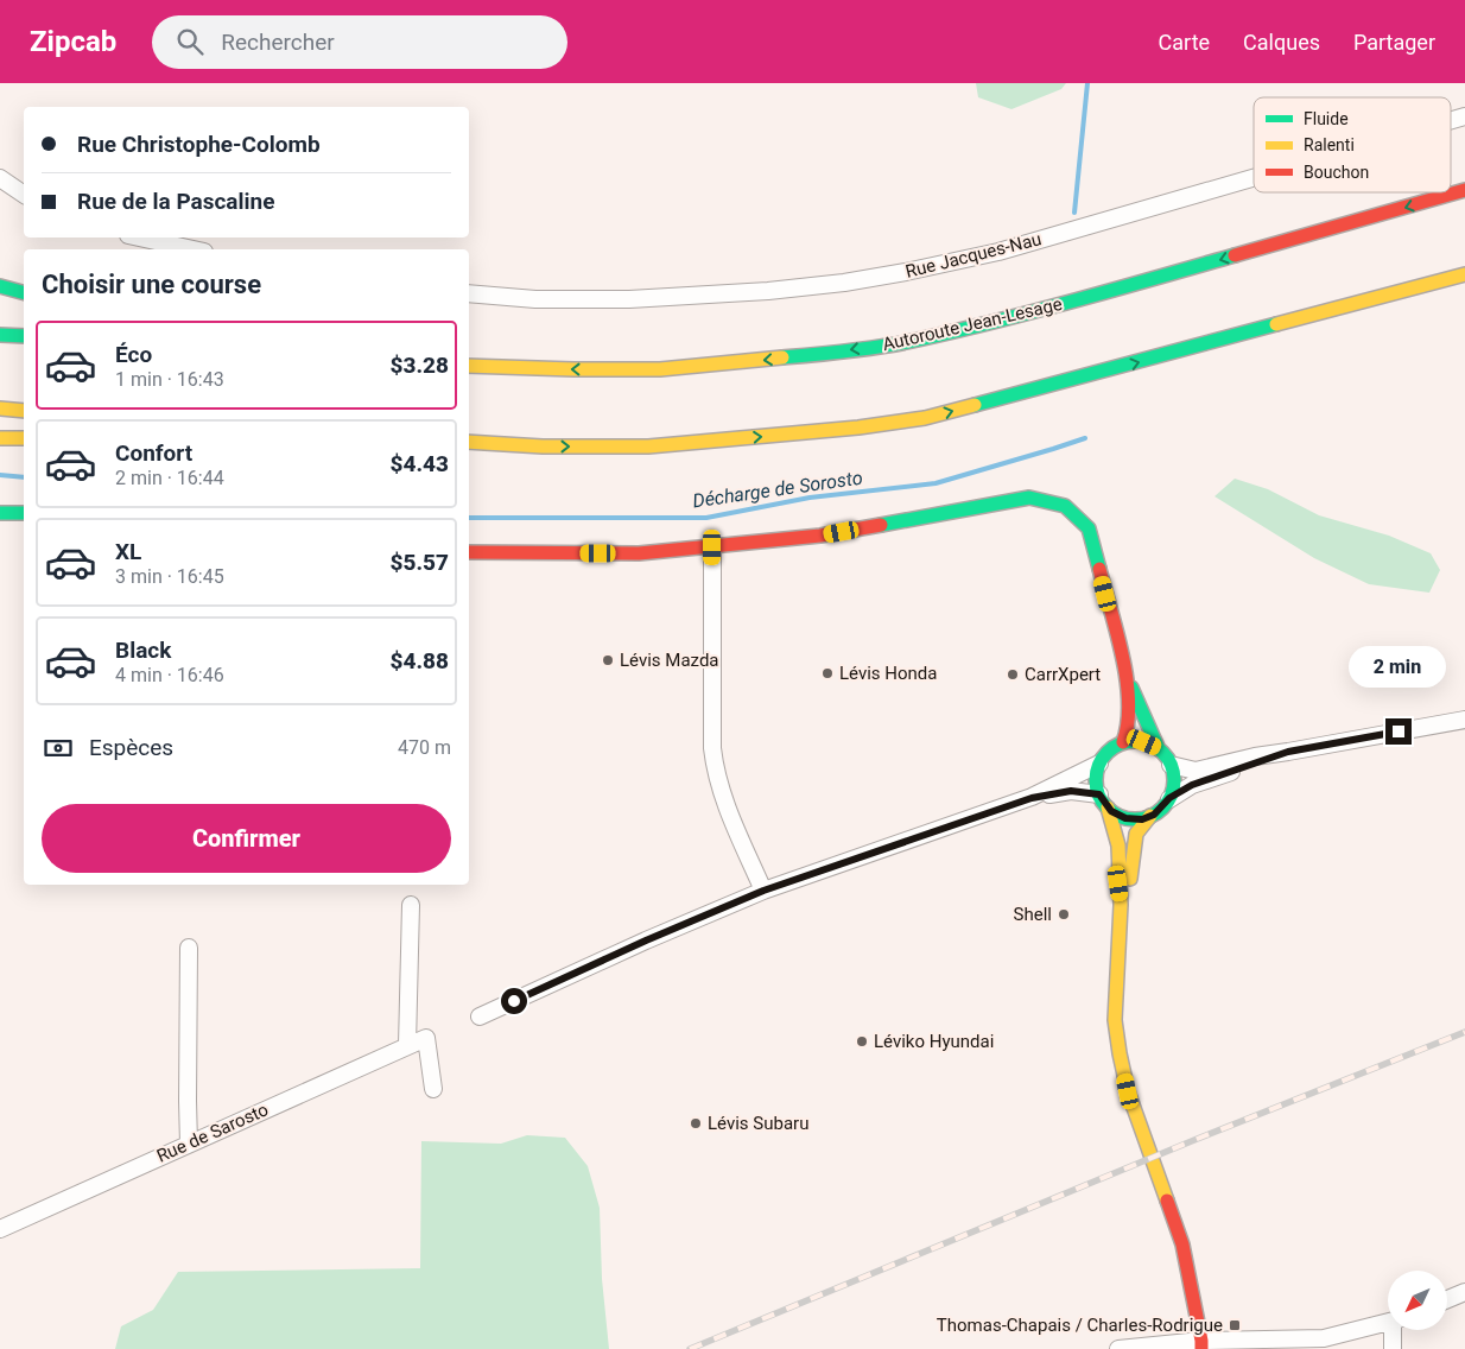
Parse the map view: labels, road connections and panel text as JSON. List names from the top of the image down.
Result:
{
  "streets": {
    "main road": ["Autoroute Jean-Lesage"],
    "street": ["Rue Jacques-Nau", "Rue de Sarosto"]
  },
  "water": ["Décharge de Sorosto"],
  "places": {
    "other": [
      "Lévis Mazda",
      "Lévis Honda",
      "CarrXpert",
      "Shell",
      "Léviko Hyundai",
      "Lévis Subaru"
    ],
    "transit": ["Thomas-Chapais / Charles-Rodrigue"]
  },
  "legend": ["Fluide", "Ralenti", "Bouchon"],
  "north": "bottom left",
  "page": {
    "header": "Zipcab",
    "search": "Rechercher",
    "nav": ["Carte", "Calques", "Partager"],
    "banner": ["Rue Christophe-Colomb", "Rue de la Pascaline"],
    "heading": "Choisir une course",
    "list": [
      {
        "name": "Éco",
        "note": "1 min · 16:43",
        "value": "$3.28"
      },
      {
        "name": "Confort",
        "note": "2 min · 16:44",
        "value": "$4.43"
      },
      {
        "name": "XL",
        "note": "3 min · 16:45",
        "value": "$5.57"
      },
      {
        "name": "Black",
        "note": "4 min · 16:46",
        "value": "$4.88"
      }
    ],
    "bubble": "2 min",
    "pay": ["Espèces", "470 m"],
    "buttons": "Confirmer"
  }
}
